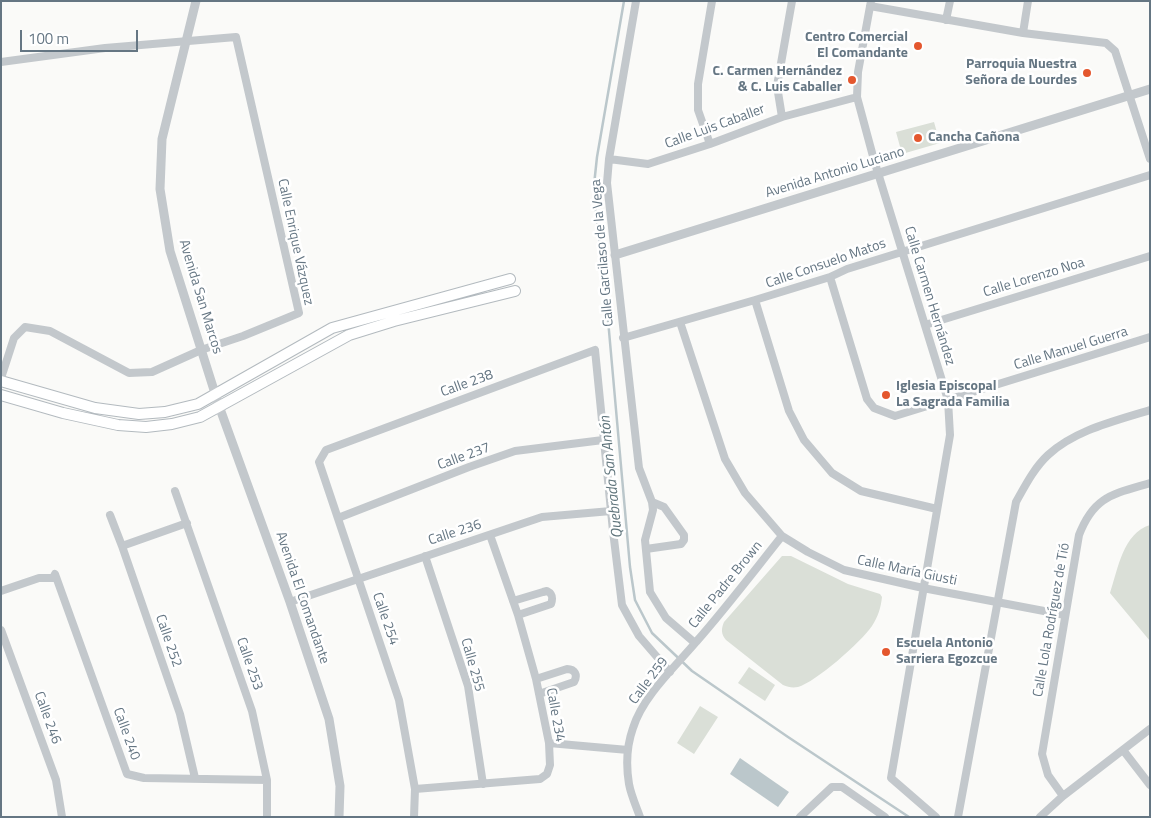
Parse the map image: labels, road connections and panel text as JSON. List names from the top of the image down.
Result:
{
  "streets": {
    "street": [
      "Calle Luis Caballer",
      "Avenida Antonio Luciano",
      "Calle Enrique Vázquez",
      "Calle Garcilaso de la Vega",
      "Calle Consuelo Matos",
      "Calle Lorenzo Noa",
      "Calle Carmen Hernández",
      "Avenida San Marcos",
      "Calle Manuel Guerra",
      "Calle 238",
      "Calle 237",
      "Calle 236",
      "Calle María Giusti",
      "Calle Padre Brown",
      "Avenida El Comandante",
      "Calle 254",
      "Calle Lola Rodríguez de Tió",
      "Calle 252",
      "Calle 253",
      "Calle 255",
      "Calle 259",
      "Calle 234",
      "Calle 246",
      "Calle 240"
    ]
  },
  "crossings": [
    ["Calle Luis Caballer", "Calle Garcilaso de la Vega"],
    ["Calle Luis Caballer", "Calle Carmen Hernández"],
    ["Avenida Antonio Luciano", "Calle Garcilaso de la Vega"],
    ["Avenida Antonio Luciano", "Calle Carmen Hernández"],
    ["Calle Enrique Vázquez", "Avenida San Marcos"],
    ["Calle Garcilaso de la Vega", "Calle Consuelo Matos"],
    ["Calle Garcilaso de la Vega", "Calle Padre Brown"],
    ["Calle Consuelo Matos", "Calle Carmen Hernández"],
    ["Calle Consuelo Matos", "Calle Manuel Guerra"],
    ["Calle Consuelo Matos", "Calle María Giusti"],
    ["Calle Lorenzo Noa", "Calle Carmen Hernández"],
    ["Calle Carmen Hernández", "Calle Manuel Guerra"],
    ["Calle Carmen Hernández", "Calle María Giusti"],
    ["Avenida San Marcos", "Avenida El Comandante"],
    ["Calle 238", "Calle 237"],
    ["Calle 238", "Calle 254"],
    ["Calle 237", "Calle 254"],
    ["Calle 236", "Avenida El Comandante"],
    ["Calle 236", "Calle 254"],
    ["Calle 236", "Calle 255"],
    ["Calle 236", "Calle 234"],
    ["Calle María Giusti", "Calle Padre Brown"],
    ["Calle María Giusti", "Calle Lola Rodríguez de Tió"],
    ["Calle Padre Brown", "Calle 259"],
    ["Calle 254", "Calle 234"],
    ["Calle 252", "Calle 240"],
    ["Calle 253", "Calle 240"],
    ["Calle 255", "Calle 234"]
  ],
  "water": ["Quebrada San Antón"],
  "places": [
    "Centro Comercial El Comandante",
    "Parroquia Nuestra Señora de Lourdes",
    "C. Carmen Hernández & C. Luis Caballer",
    "Cancha Cañona",
    "Iglesia Episcopal La Sagrada Familia",
    "Escuela Antonio Sarriera Egozcue"
  ],
  "scale_bar": "100 m"
}
